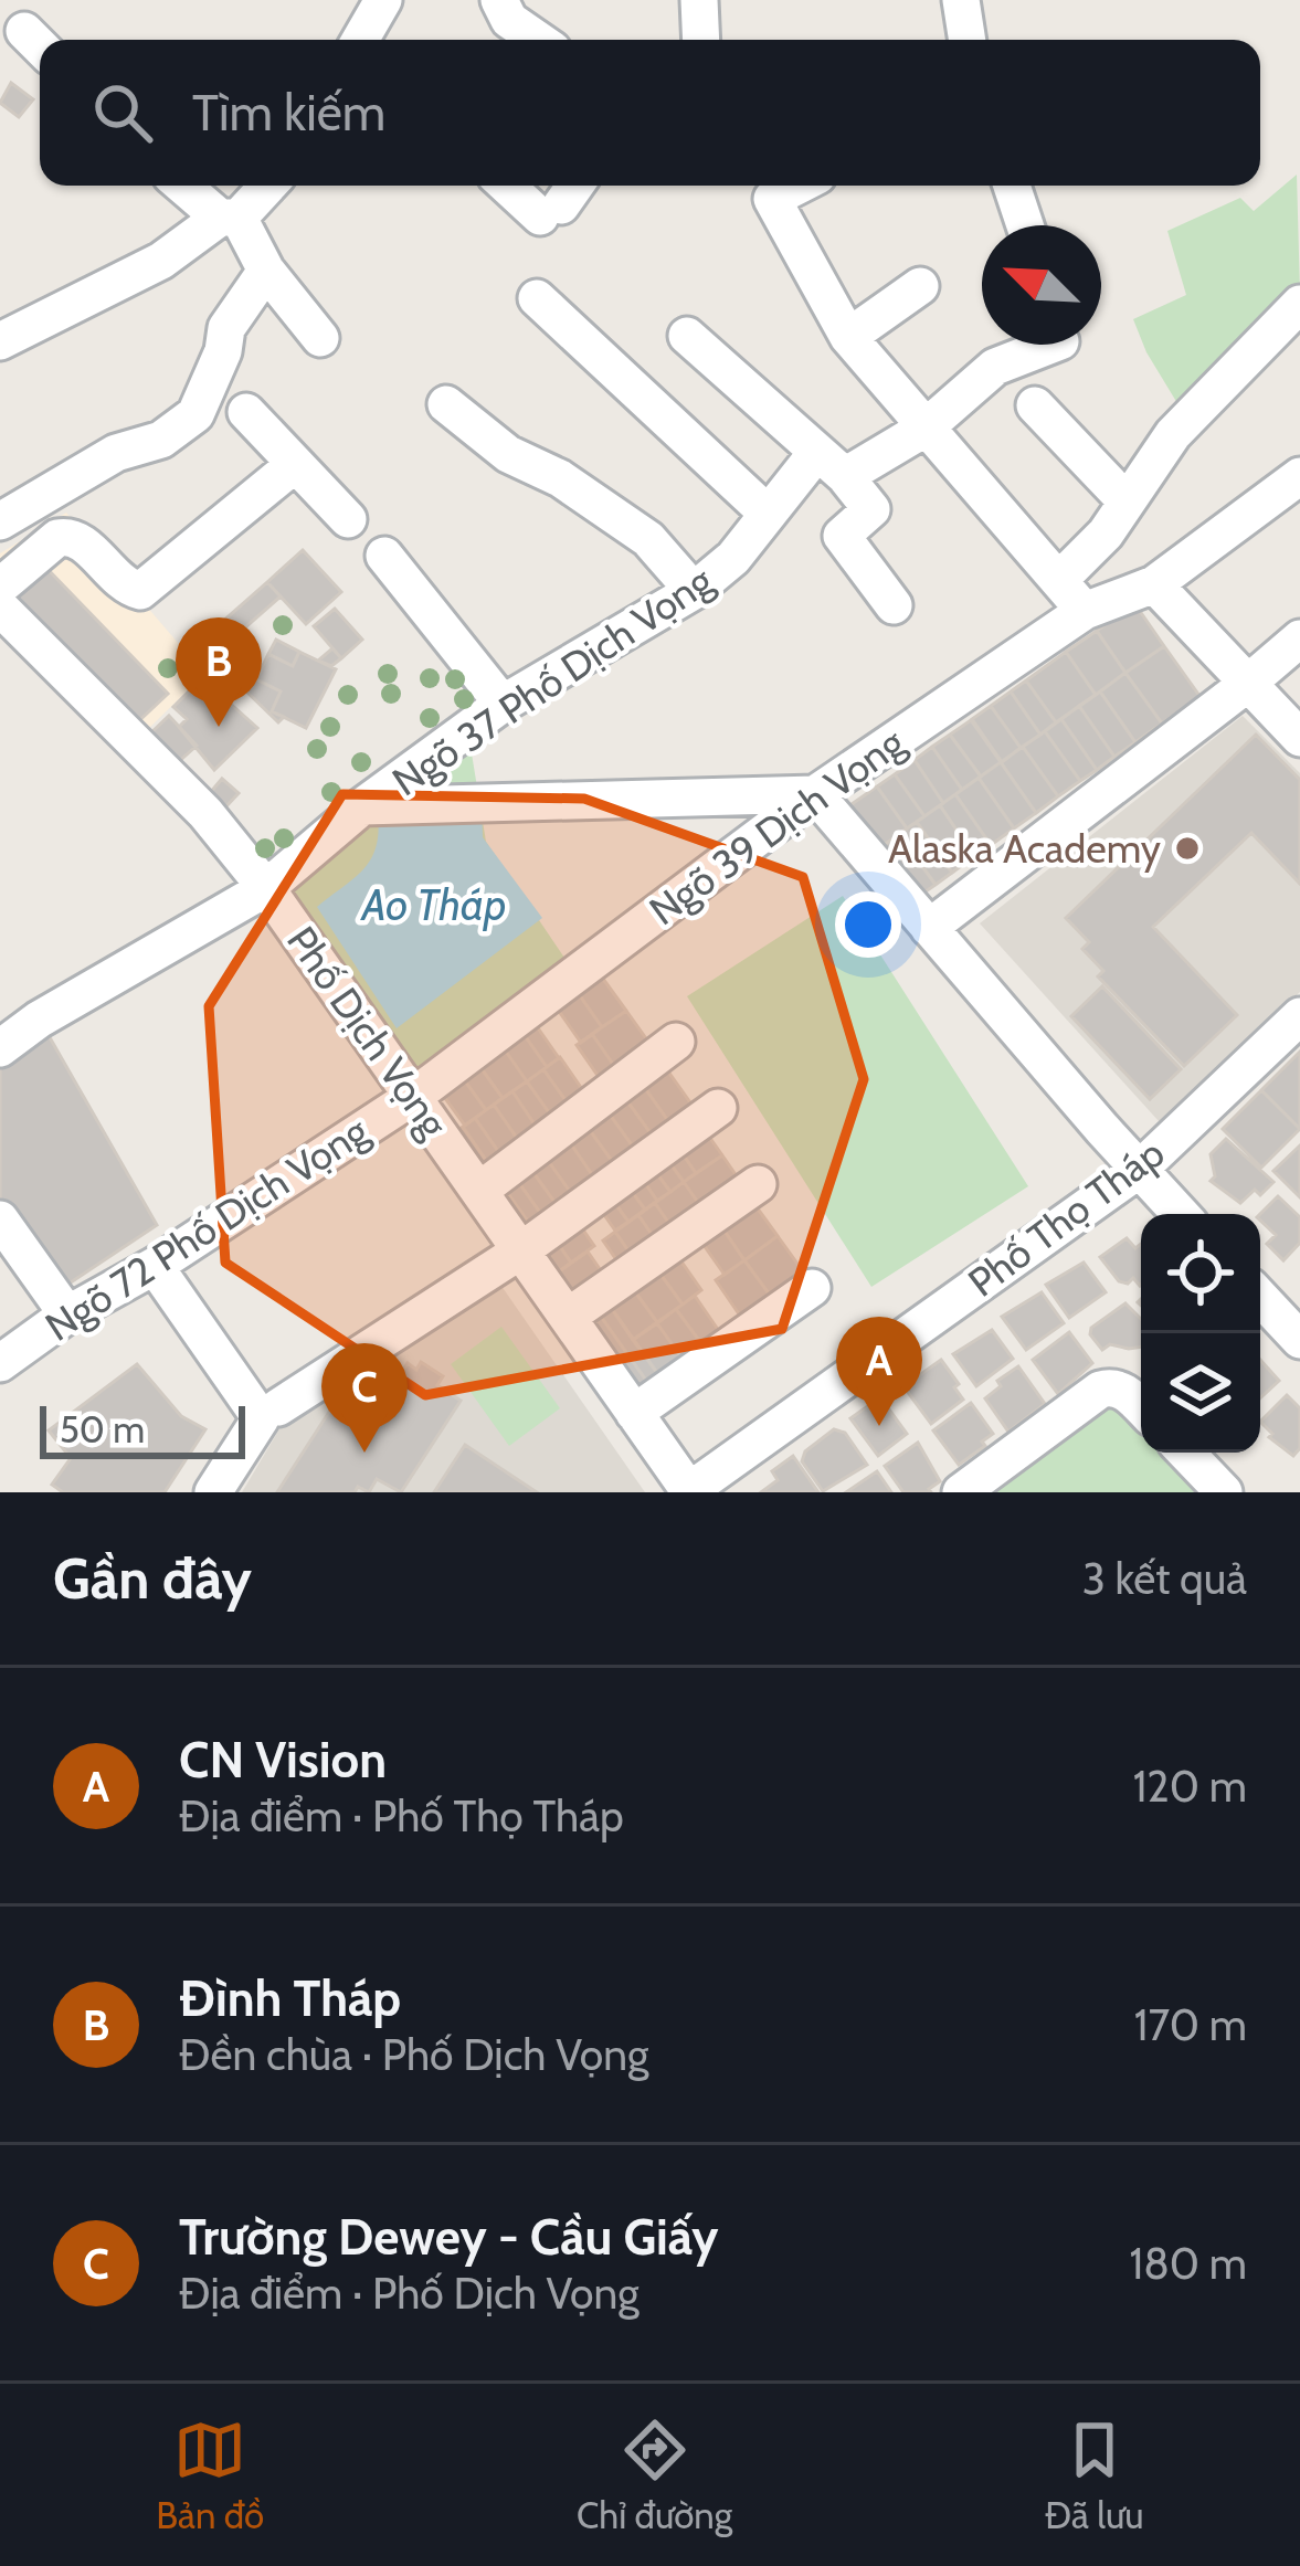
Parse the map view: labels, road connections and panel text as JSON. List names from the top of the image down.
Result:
{
  "streets": {
    "street": [
      "Ngõ 37 Phố Dịch Vọng",
      "Ngõ 39 Dịch Vọng",
      "Phố Dịch Vọng",
      "Phố Thọ Tháp",
      "Ngõ 72 Phố Dịch Vọng"
    ]
  },
  "crossings": [
    ["Ngõ 37 Phố Dịch Vọng", "Phố Dịch Vọng"],
    ["Ngõ 39 Dịch Vọng", "Phố Dịch Vọng"],
    ["Ngõ 39 Dịch Vọng", "Ngõ 72 Phố Dịch Vọng"],
    ["Phố Dịch Vọng", "Phố Thọ Tháp"],
    ["Phố Dịch Vọng", "Ngõ 72 Phố Dịch Vọng"]
  ],
  "water": ["Ao Tháp"],
  "places": ["Alaska Academy"],
  "scale_bar": "50 m",
  "north": "top left",
  "page": {
    "search": "Tìm kiếm",
    "pins": ["B", "A", "C"],
    "scale": "50 m",
    "heading": ["Gần đây", "3 kết quả"],
    "list": [
      {
        "mark": "A",
        "name": "CN Vision",
        "note": "Địa điểm · Phố Thọ Tháp",
        "value": "120 m"
      },
      {
        "mark": "B",
        "name": "Đình Tháp",
        "note": "Đền chùa · Phố Dịch Vọng",
        "value": "170 m"
      },
      {
        "mark": "C",
        "name": "Trường Dewey - Cầu Giấy",
        "note": "Địa điểm · Phố Dịch Vọng",
        "value": "180 m"
      }
    ],
    "nav": ["Bản đồ", "Chỉ đường", "Đã lưu"]
  }
}
